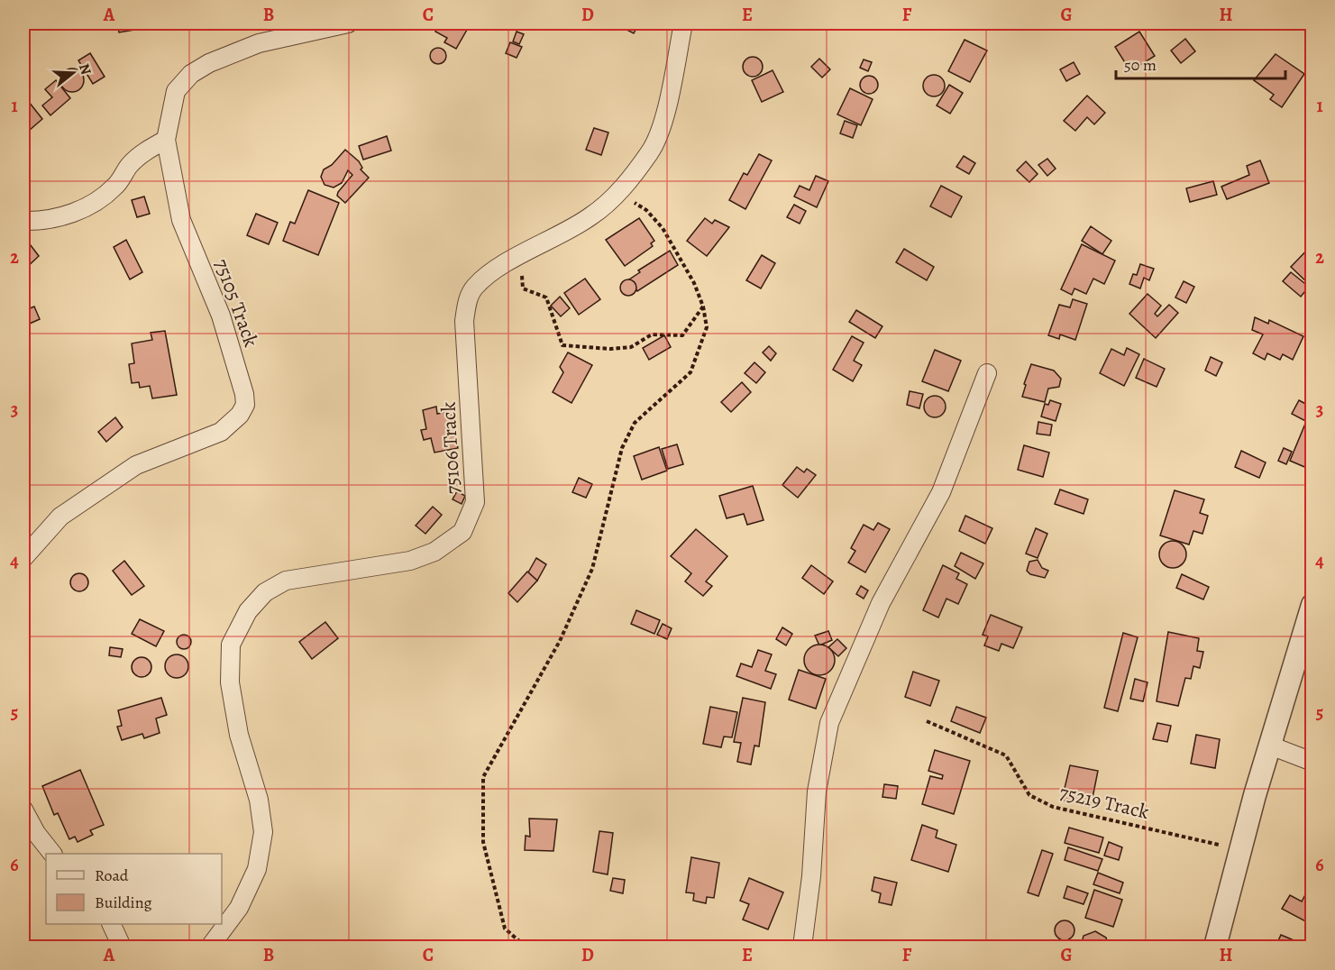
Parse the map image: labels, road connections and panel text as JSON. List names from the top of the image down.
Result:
{
  "streets": {
    "street": ["75105 Track", "75106 Track"],
    "path": ["75219 Track"]
  },
  "legend": ["Road", "Building"],
  "scale_bar": "50 m",
  "north": "right",
  "grid": {
    "columns": [
      "A",
      "B",
      "C",
      "D",
      "E",
      "F",
      "G",
      "H"
    ],
    "rows": [
      "1",
      "2",
      "3",
      "4",
      "5",
      "6"
    ]
  }
}
